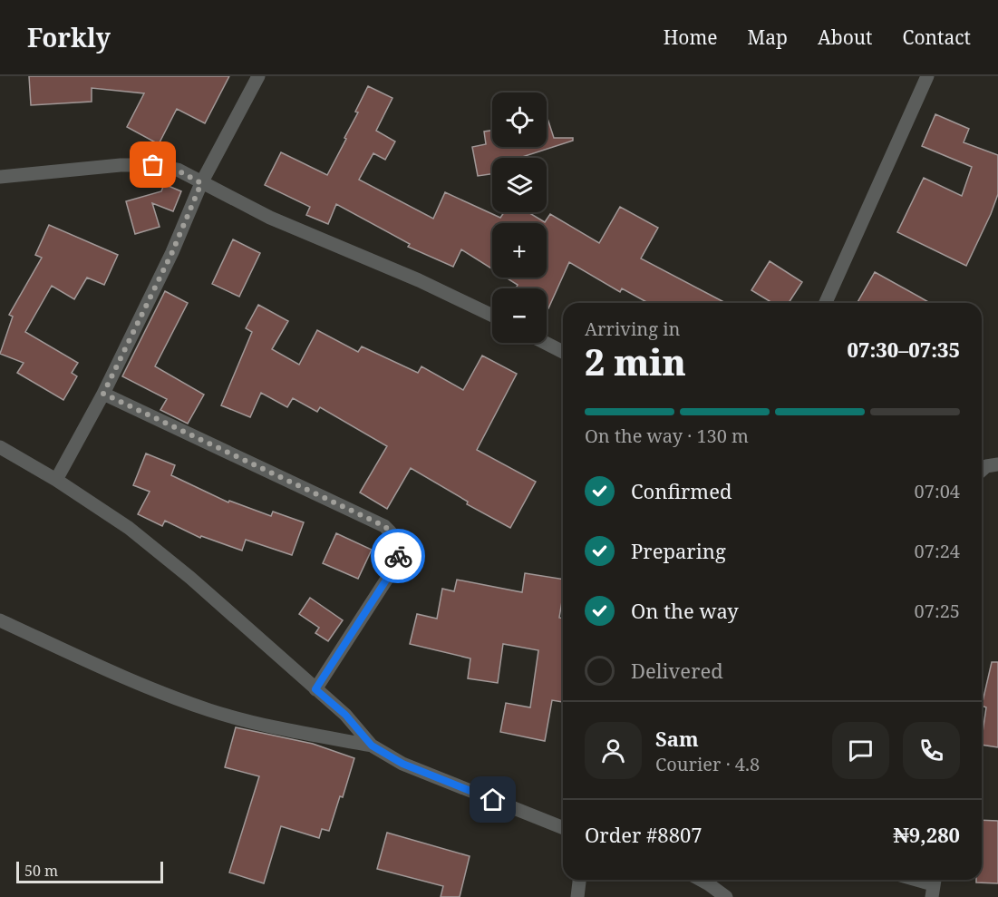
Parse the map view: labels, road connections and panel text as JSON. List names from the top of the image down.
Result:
{
  "scale_bar": "50 m",
  "page": {
    "header": "Forkly",
    "nav": [
      "Home",
      "Map",
      "About",
      "Contact"
    ],
    "map_buttons": ["+", "−"],
    "heading": ["2 min", "Arriving in", "07:30–07:35"],
    "panel": [
      "Sam",
      "Courier · 4.8",
      "Order #8807",
      "₦9,280"
    ],
    "bar": "On the way · 130 m",
    "list": [
      ["Confirmed", "07:04"],
      ["Preparing", "07:24"],
      ["On the way", "07:25"],
      "Delivered"
    ],
    "scale": "50 m"
  }
}
